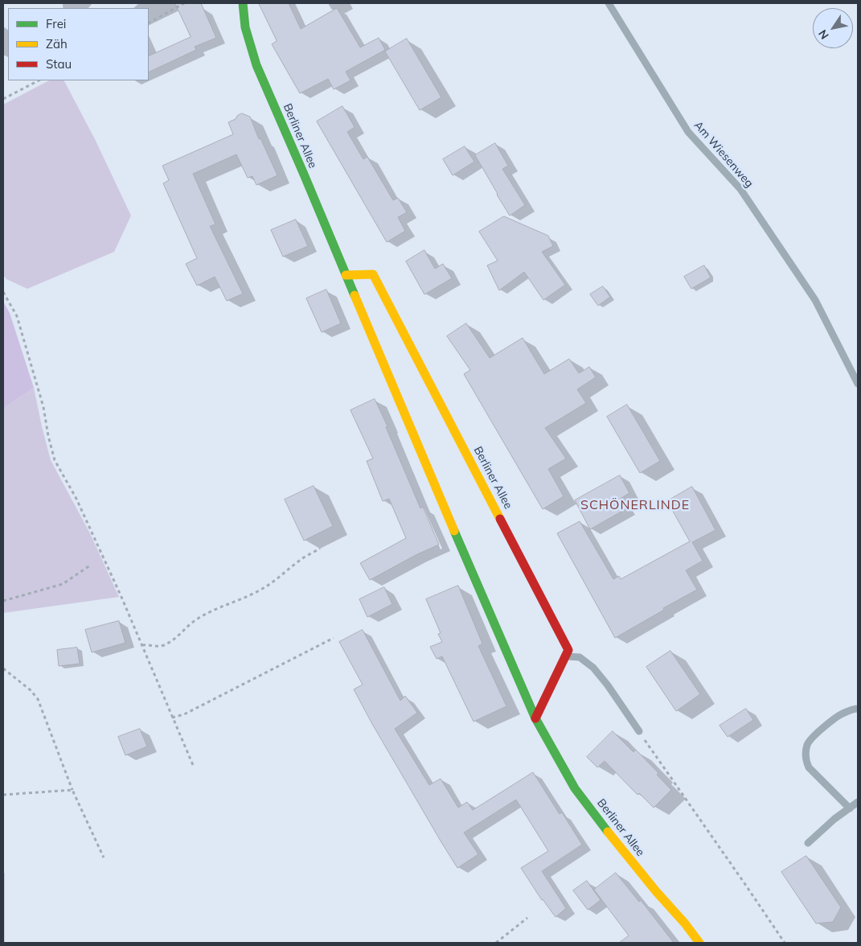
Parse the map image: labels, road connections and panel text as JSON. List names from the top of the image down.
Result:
{
  "streets": {
    "main road": ["Berliner Allee"],
    "lane": ["Am Wiesenweg"]
  },
  "districts": ["SCHÖNERLINDE"],
  "legend": ["Frei", "Zäh", "Stau"],
  "north": "bottom left"
}
